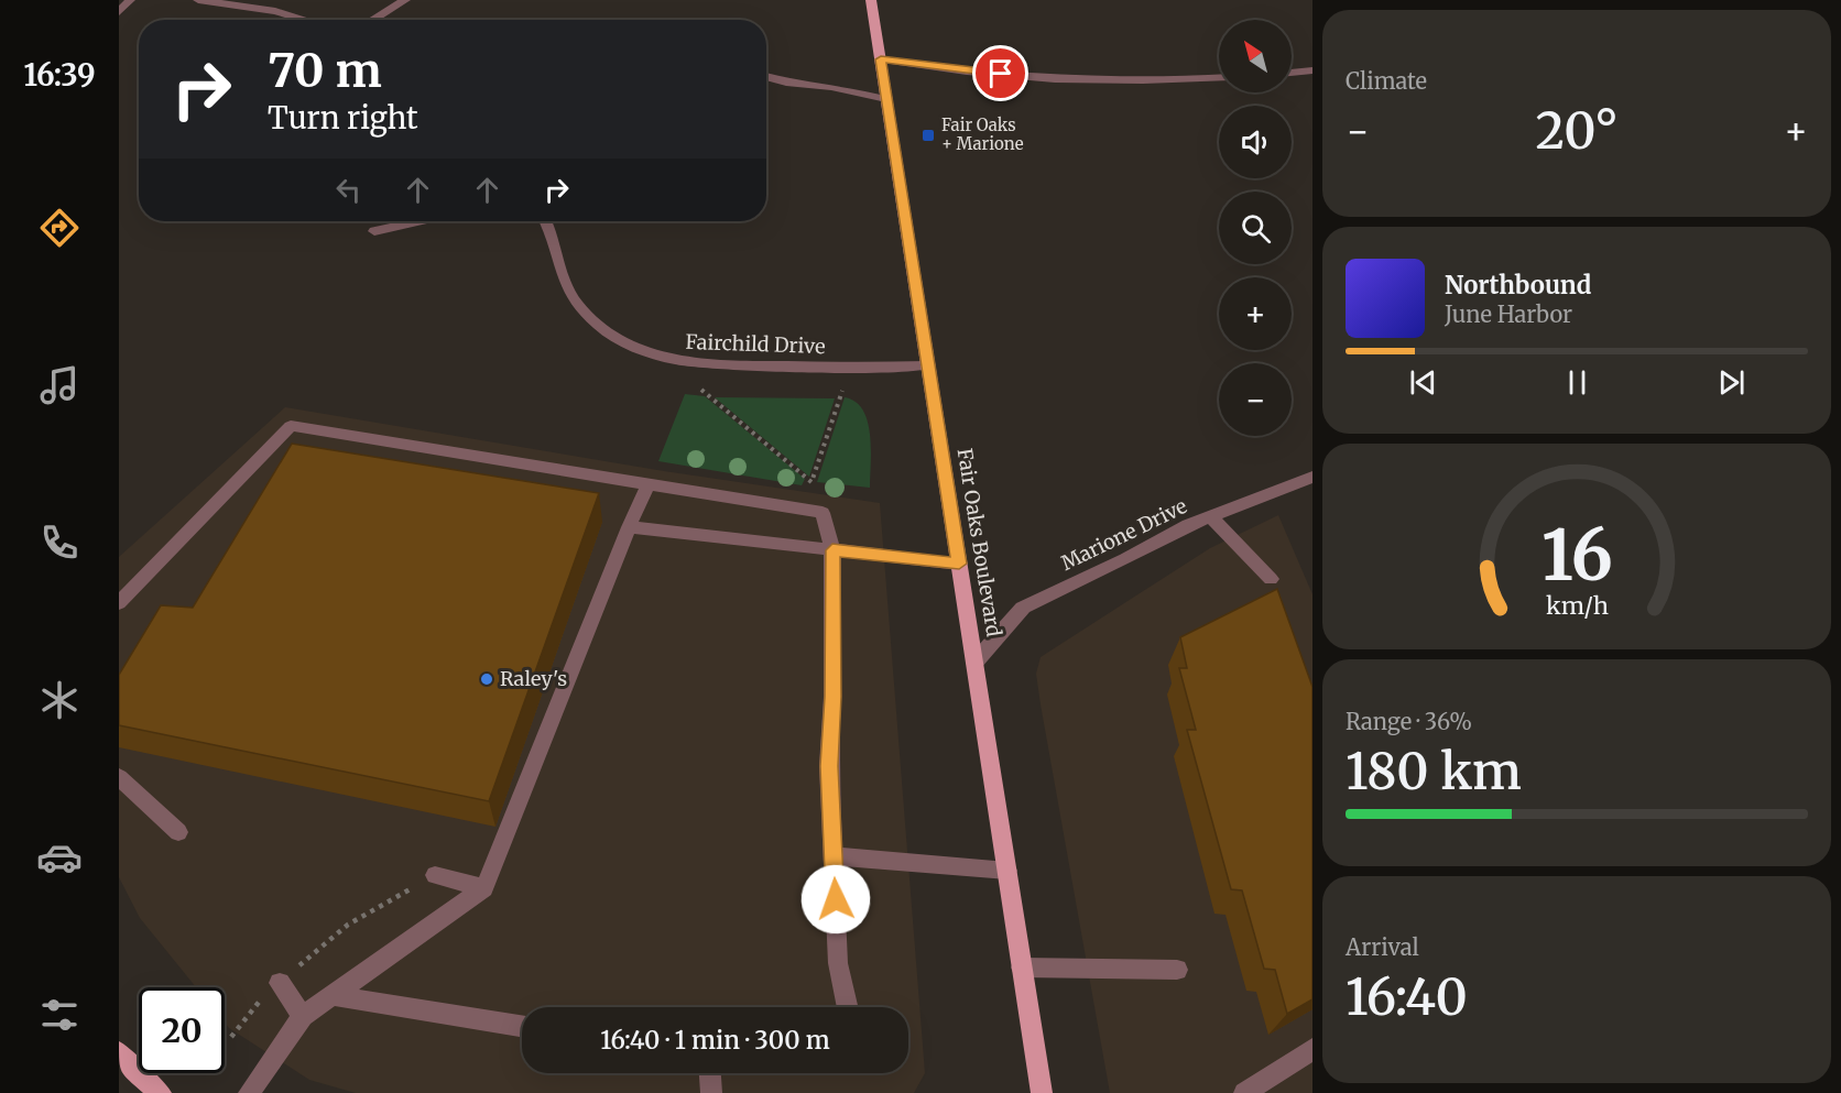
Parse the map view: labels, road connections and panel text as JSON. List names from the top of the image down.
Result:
{
  "streets": {
    "main road": ["Fair Oaks Boulevard"],
    "street": ["Fairchild Drive", "Marione Drive"]
  },
  "crossings": [
    ["Fairchild Drive", "Fair Oaks Boulevard"],
    ["Marione Drive", "Fair Oaks Boulevard"]
  ],
  "places": {
    "transit": ["Fair Oaks + Marione"],
    "other": ["Raley's"]
  },
  "north": "top left",
  "page": {
    "tabs": "16:39",
    "tile": [
      "Climate",
      ["Range · 36%", "180 km"],
      ["Arrival", "16:40"]
    ],
    "map_buttons": ["+", "−"],
    "turn": ["70 m", "Turn right"],
    "heat": ["−", "20°", "+"],
    "song": ["Northbound", "June Harbor"],
    "limit": "20",
    "trip": "16:40 · 1 min · 300 m",
    "gauge": ["16", "km/h"]
  }
}
